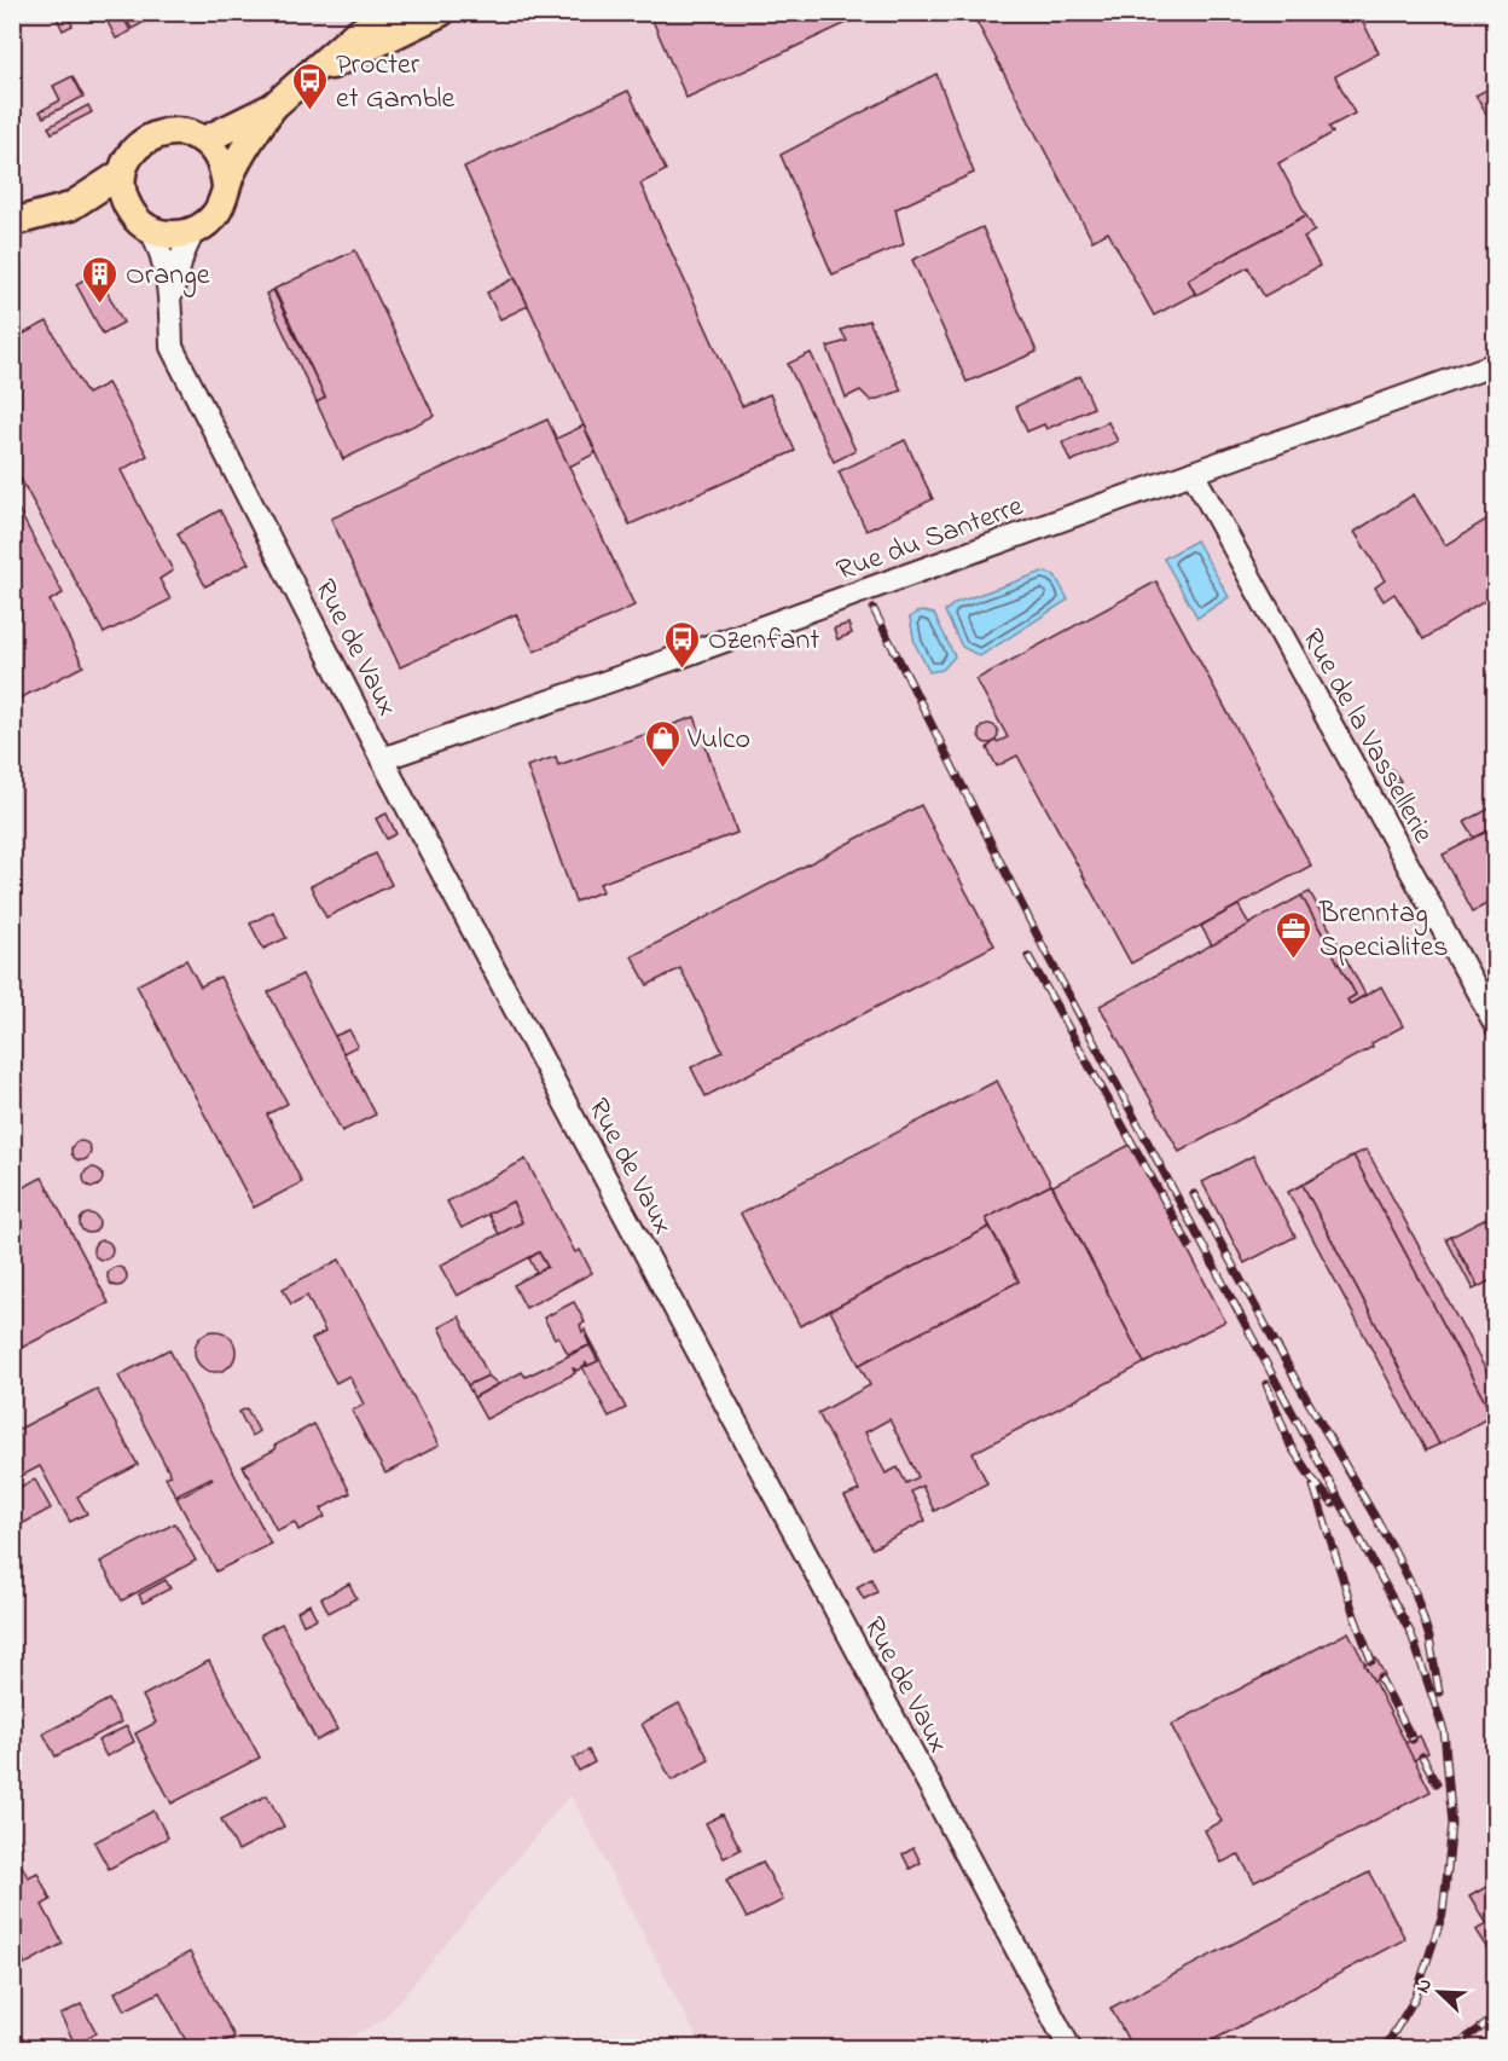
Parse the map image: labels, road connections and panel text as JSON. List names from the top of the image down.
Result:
{
  "streets": {
    "street": ["Rue du Santerre", "Rue de Vaux", "Rue de la Vassellerie"]
  },
  "crossings": [
    ["Rue du Santerre", "Rue de Vaux"],
    ["Rue du Santerre", "Rue de la Vassellerie"]
  ],
  "places": {
    "bus stop": ["Procter et Gamble", "Ozenfant"],
    "building": ["Orange"],
    "shop": ["Vulco"],
    "office": ["Brenntag Specialites"]
  },
  "north": "top left"
}
